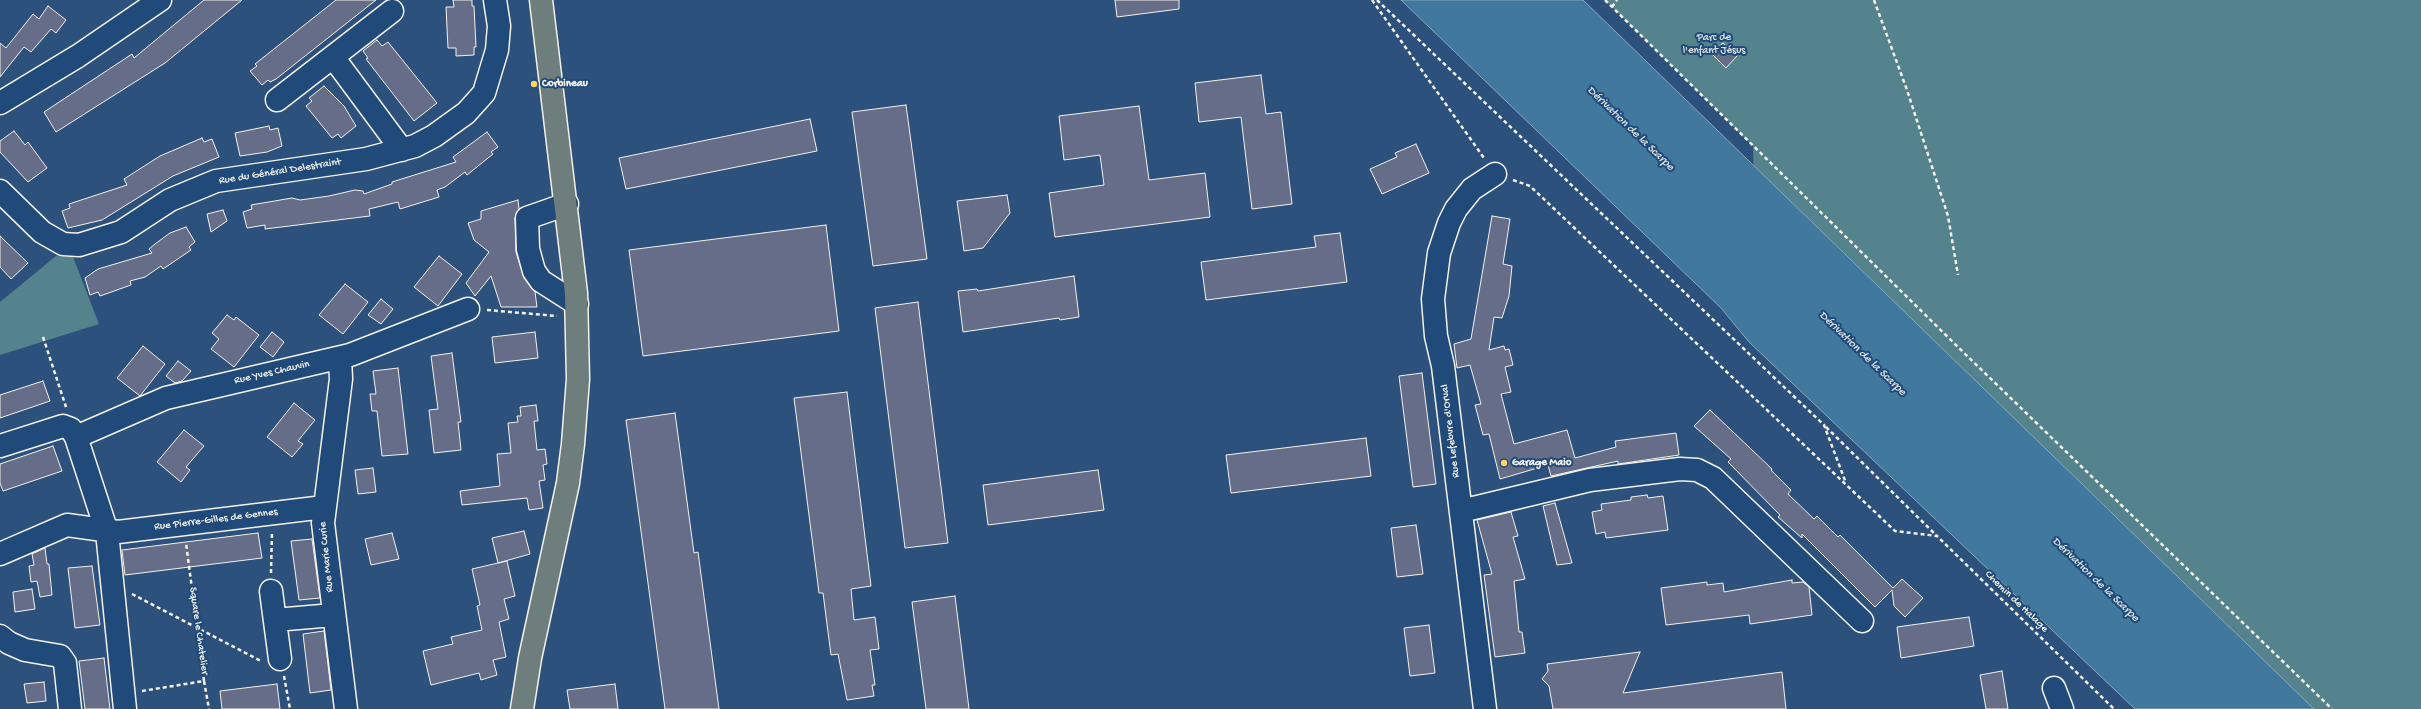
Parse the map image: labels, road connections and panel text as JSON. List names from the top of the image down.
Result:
{
  "streets": {
    "street": [
      "Rue du Général Delestraint",
      "Rue Yves Chauvin",
      "Rue Lefebvre d'Orval",
      "Rue Pierre-Gilles de Gennes",
      "Rue Marie Curie"
    ],
    "path": ["Chemin de Halage", "Square le Chatelier"]
  },
  "crossings": [
    ["Rue Yves Chauvin", "Rue Marie Curie"],
    ["Rue Pierre-Gilles de Gennes", "Rue Marie Curie"],
    ["Rue Pierre-Gilles de Gennes", "Square le Chatelier"]
  ],
  "water": ["Dérivation de la Scarpe"],
  "parks": ["Parc de l'enfant Jésus"],
  "places": ["Corbineau", "Garage Maio"]
}
